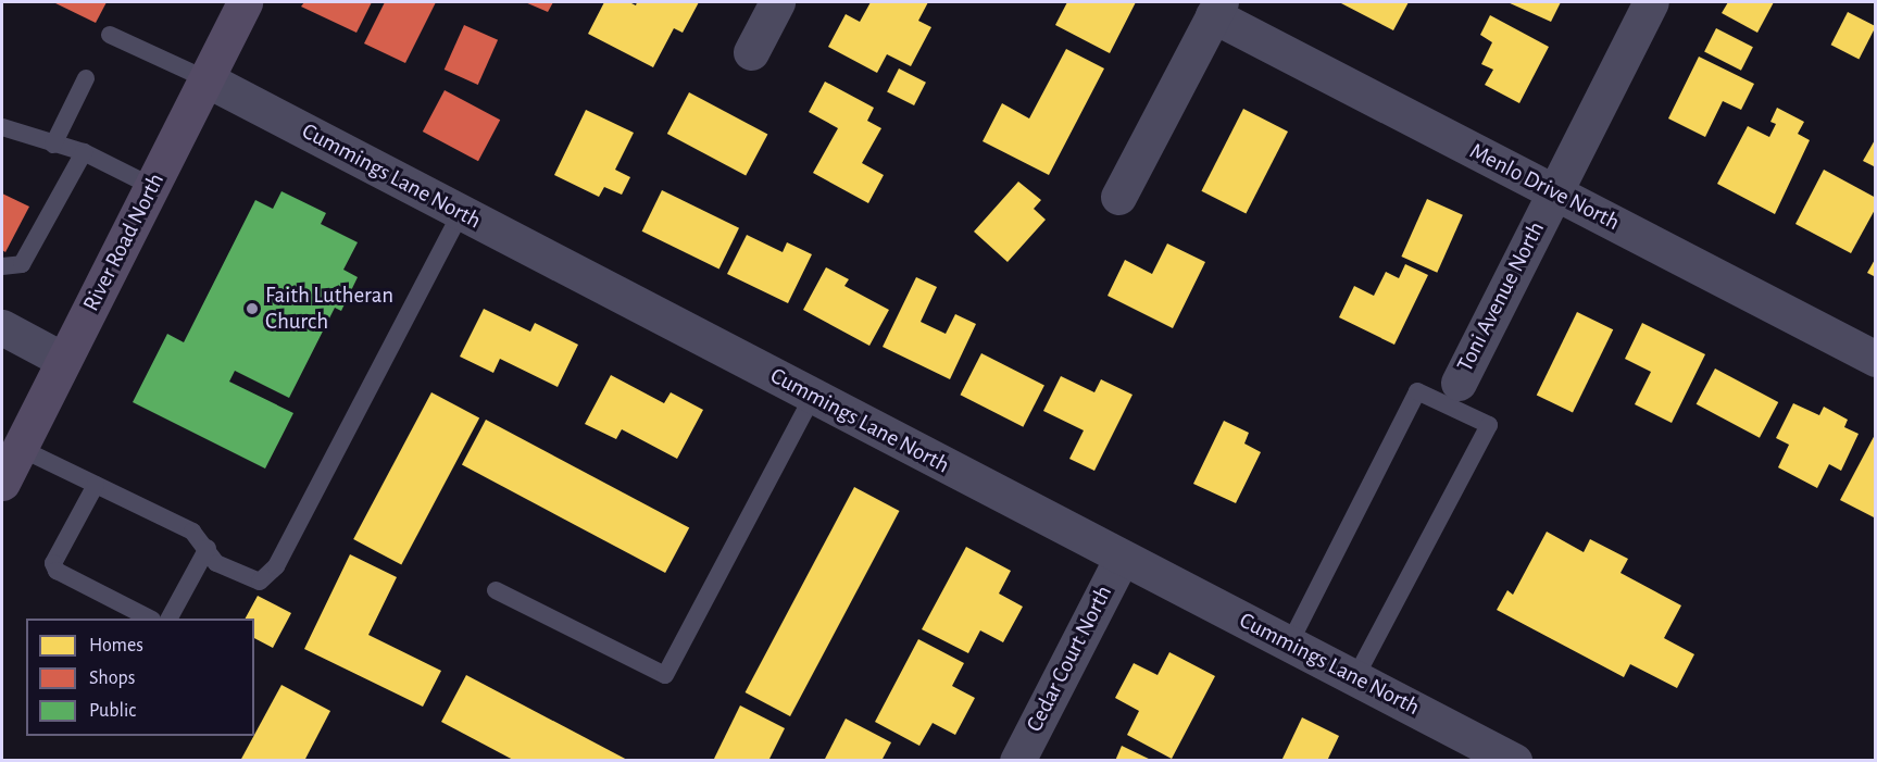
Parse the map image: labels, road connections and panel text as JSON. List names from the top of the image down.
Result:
{
  "streets": {
    "main road": ["River Road North"],
    "street": [
      "Cummings Lane North",
      "Menlo Drive North",
      "Toni Avenue North",
      "Cedar Court North"
    ]
  },
  "crossings": [
    ["Cummings Lane North", "River Road North"],
    ["Cummings Lane North", "Cedar Court North"],
    ["Menlo Drive North", "Toni Avenue North"]
  ],
  "places": ["Faith Lutheran Church"],
  "legend": ["Homes", "Shops", "Public"]
}
